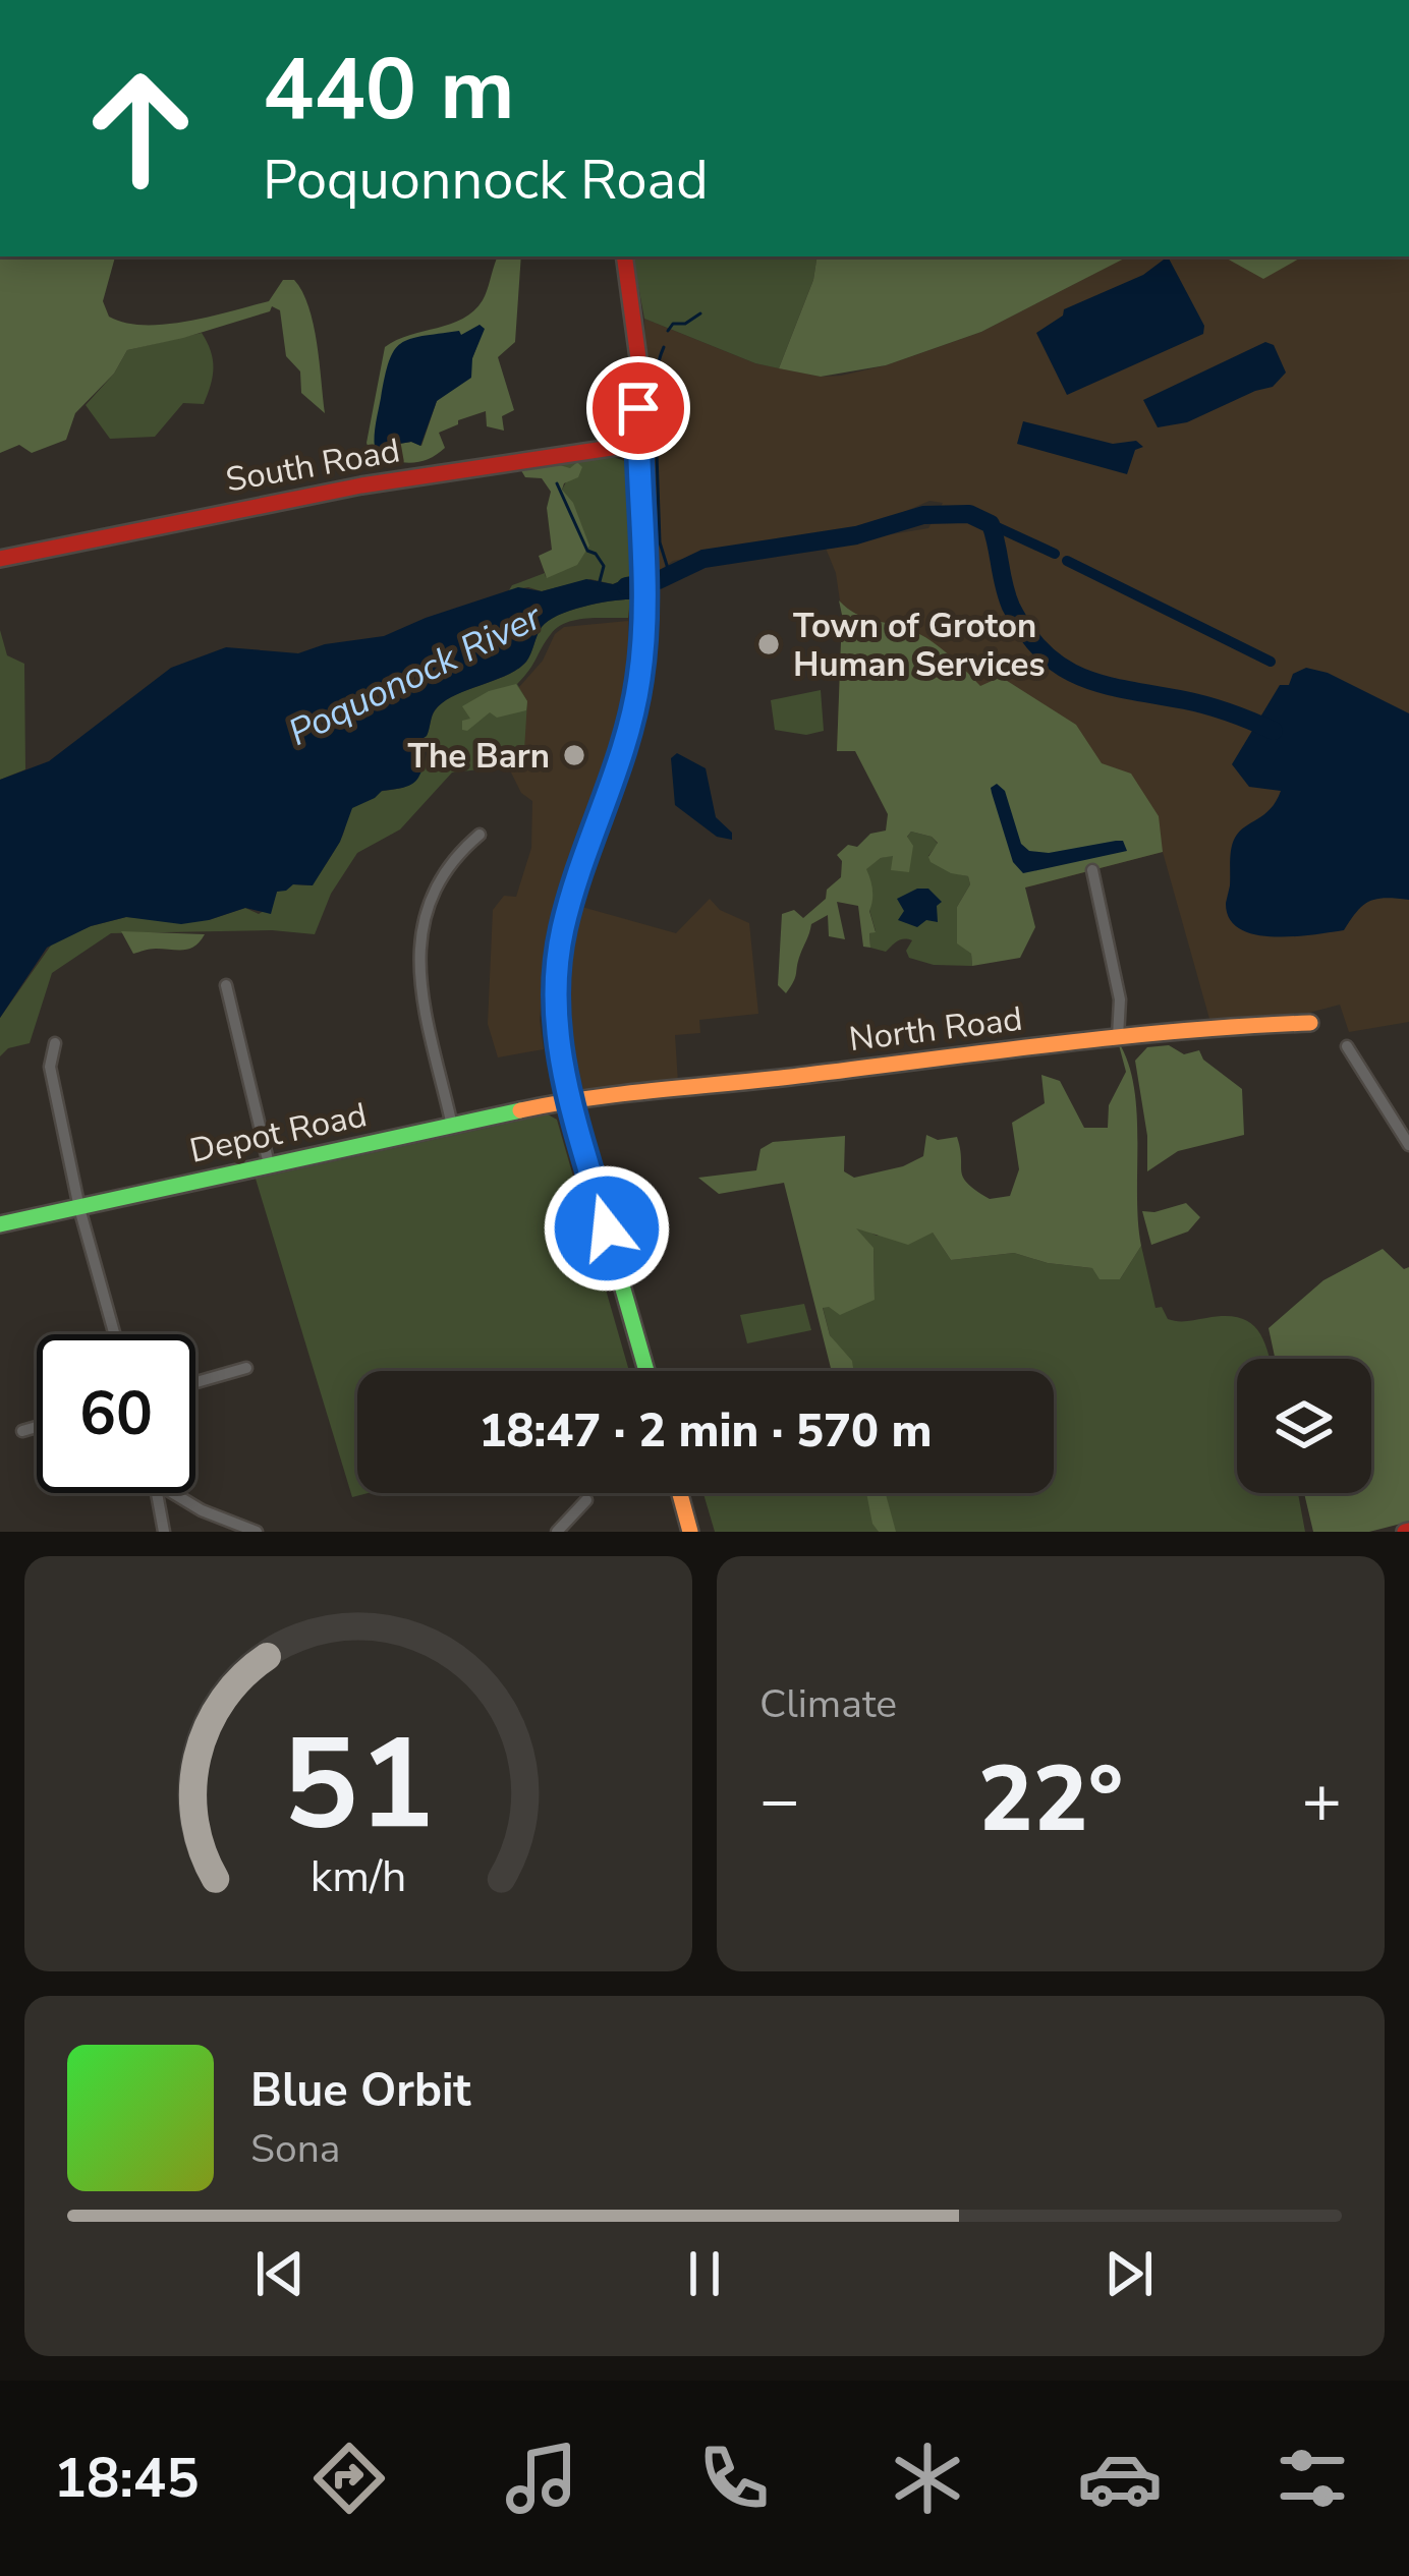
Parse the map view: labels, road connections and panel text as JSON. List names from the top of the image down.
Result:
{
  "streets": {
    "main road": ["South Road", "North Road", "Depot Road"]
  },
  "crossings": [
    ["North Road", "Depot Road"]
  ],
  "water": ["Poquonock River"],
  "places": ["Town of Groton Human Services", "The Barn"],
  "page": {
    "turn": ["440 m", "Poquonnock Road"],
    "limit": "60",
    "trip": "18:47 · 2 min · 570 m",
    "tile": "Climate",
    "heat": ["−", "22°", "+"],
    "song": ["Blue Orbit", "Sona"],
    "tabs": "18:45",
    "gauge": ["51", "km/h"]
  }
}
